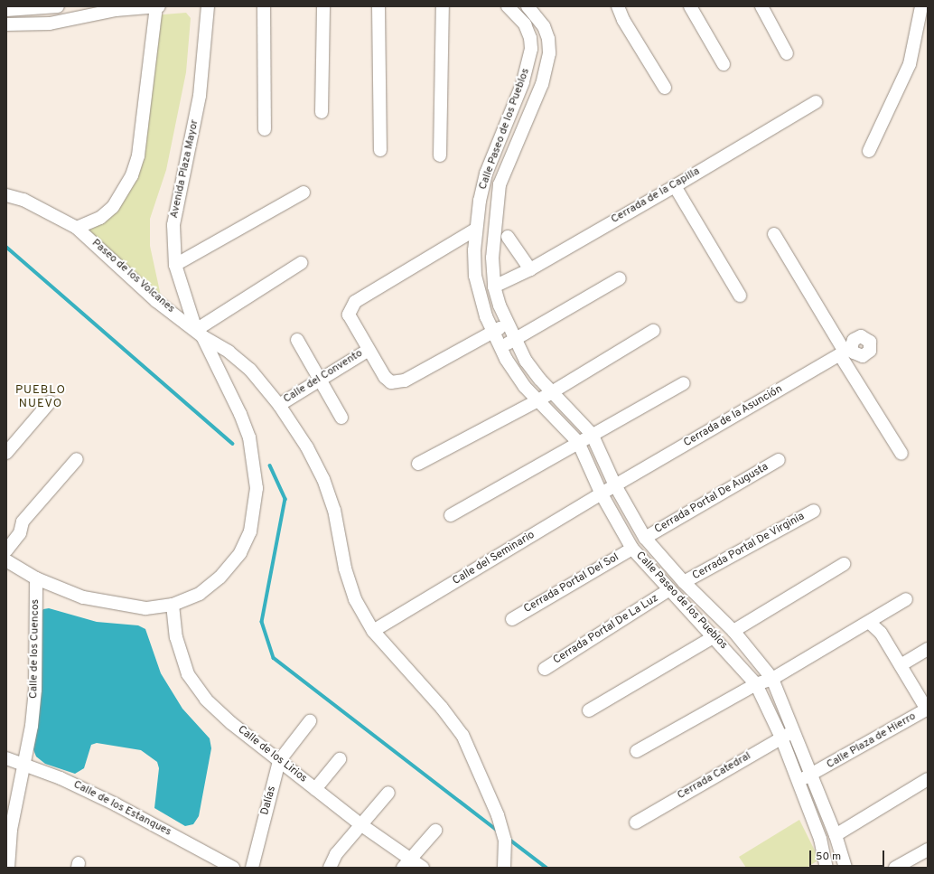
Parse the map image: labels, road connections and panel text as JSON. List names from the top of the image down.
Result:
{
  "streets": {
    "street": [
      "Calle Paseo de los Pueblos",
      "Avenida Plaza Mayor",
      "Cerrada de la Capilla",
      "Paseo de los Volcanes",
      "Calle del Convento",
      "Cerrada de la Asunción",
      "Cerrada Portal De Augusta",
      "Cerrada Portal De Virginia",
      "Calle del Seminario",
      "Cerrada Portal Del Sol",
      "Cerrada Portal De La Luz",
      "Calle de los Cuencos",
      "Calle Plaza de Hierro",
      "Calle de los Lirios",
      "Cerrada Catedral",
      "Dalías",
      "Calle de los Estanques"
    ]
  },
  "crossings": [
    ["Calle Paseo de los Pueblos", "Cerrada de la Capilla"],
    ["Calle Paseo de los Pueblos", "Cerrada de la Asunción"],
    ["Calle Paseo de los Pueblos", "Cerrada Portal De Augusta"],
    ["Calle Paseo de los Pueblos", "Cerrada Portal De Virginia"],
    ["Calle Paseo de los Pueblos", "Calle del Seminario"],
    ["Calle Paseo de los Pueblos", "Cerrada Portal Del Sol"],
    ["Calle Paseo de los Pueblos", "Cerrada Portal De La Luz"],
    ["Calle Paseo de los Pueblos", "Calle Plaza de Hierro"],
    ["Calle Paseo de los Pueblos", "Cerrada Catedral"],
    ["Avenida Plaza Mayor", "Paseo de los Volcanes"],
    ["Paseo de los Volcanes", "Calle de los Cuencos"],
    ["Paseo de los Volcanes", "Calle de los Lirios"],
    ["Cerrada de la Asunción", "Calle del Seminario"],
    ["Calle de los Cuencos", "Calle de los Estanques"],
    ["Calle de los Lirios", "Dalías"]
  ],
  "districts": ["PUEBLO NUEVO"],
  "scale_bar": "50 m"
}
